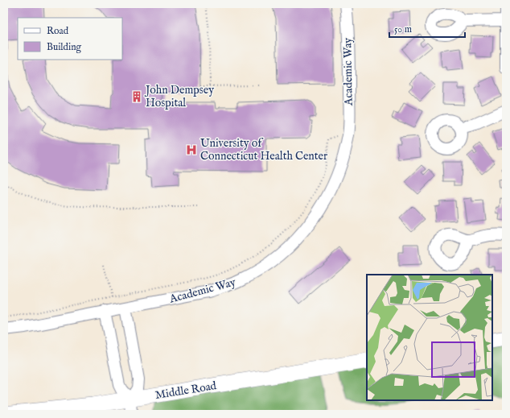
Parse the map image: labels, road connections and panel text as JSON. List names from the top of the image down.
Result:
{
  "streets": {
    "street": ["Academic Way", "Middle Road"]
  },
  "places": {
    "building": ["John Dempsey Hospital"],
    "hospital": ["University of Connecticut Health Center"]
  },
  "legend": ["Road", "Building"],
  "scale_bar": "50 m"
}
